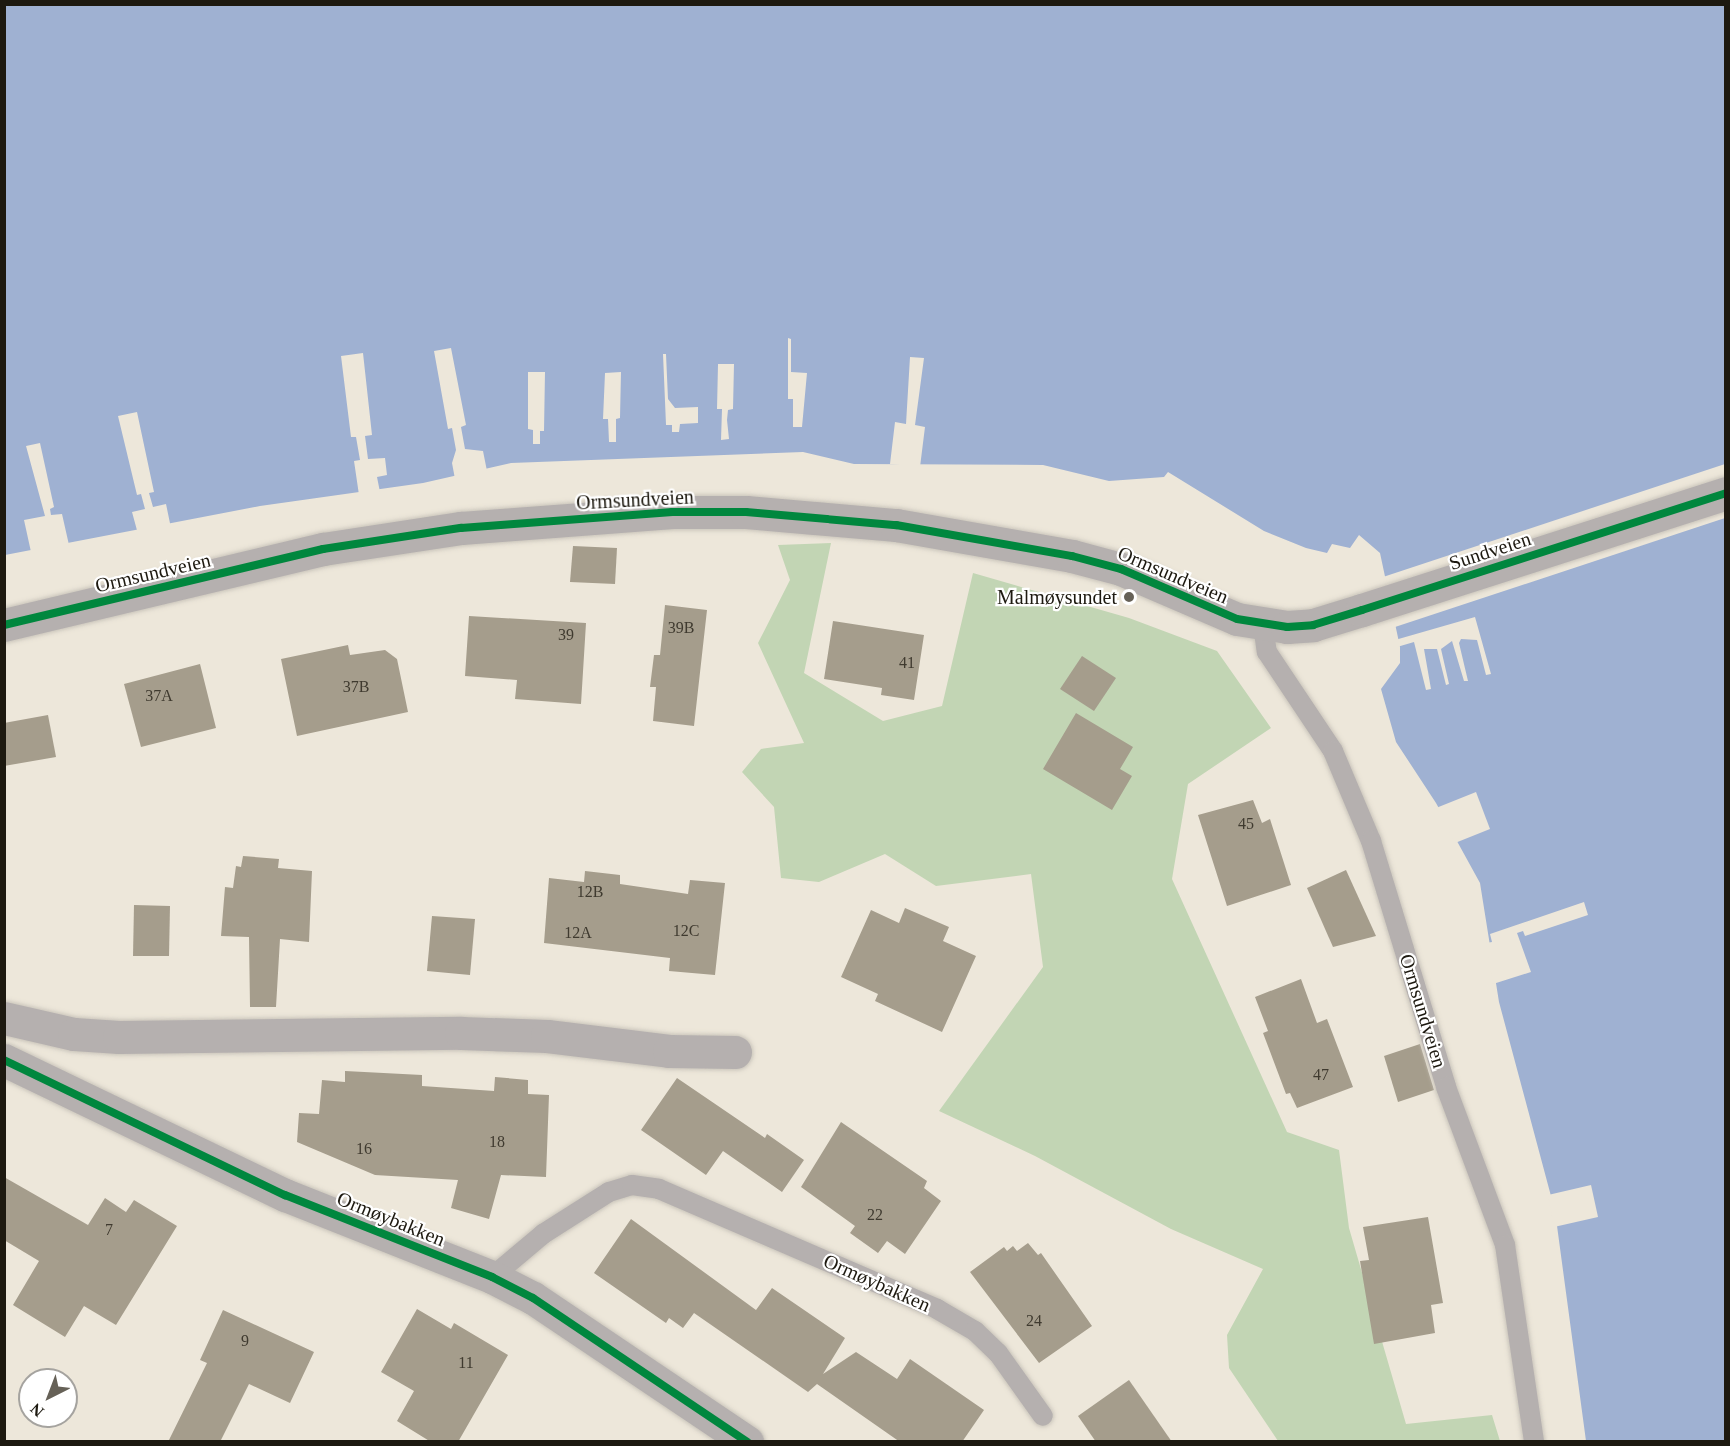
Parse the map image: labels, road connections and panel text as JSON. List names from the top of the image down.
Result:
{
  "streets": {
    "street": ["Ormsundveien", "Sundveien", "Ormøybakken"]
  },
  "crossings": [
    ["Ormsundveien", "Sundveien"]
  ],
  "places": ["Malmøysundet"],
  "house_numbers": [
    "39B",
    "39",
    "41",
    "37B",
    "37A",
    "45",
    "12B",
    "12C",
    "12A",
    "47",
    "18",
    "16",
    "22",
    "7",
    "24",
    "9",
    "11"
  ],
  "north": "bottom left"
}
